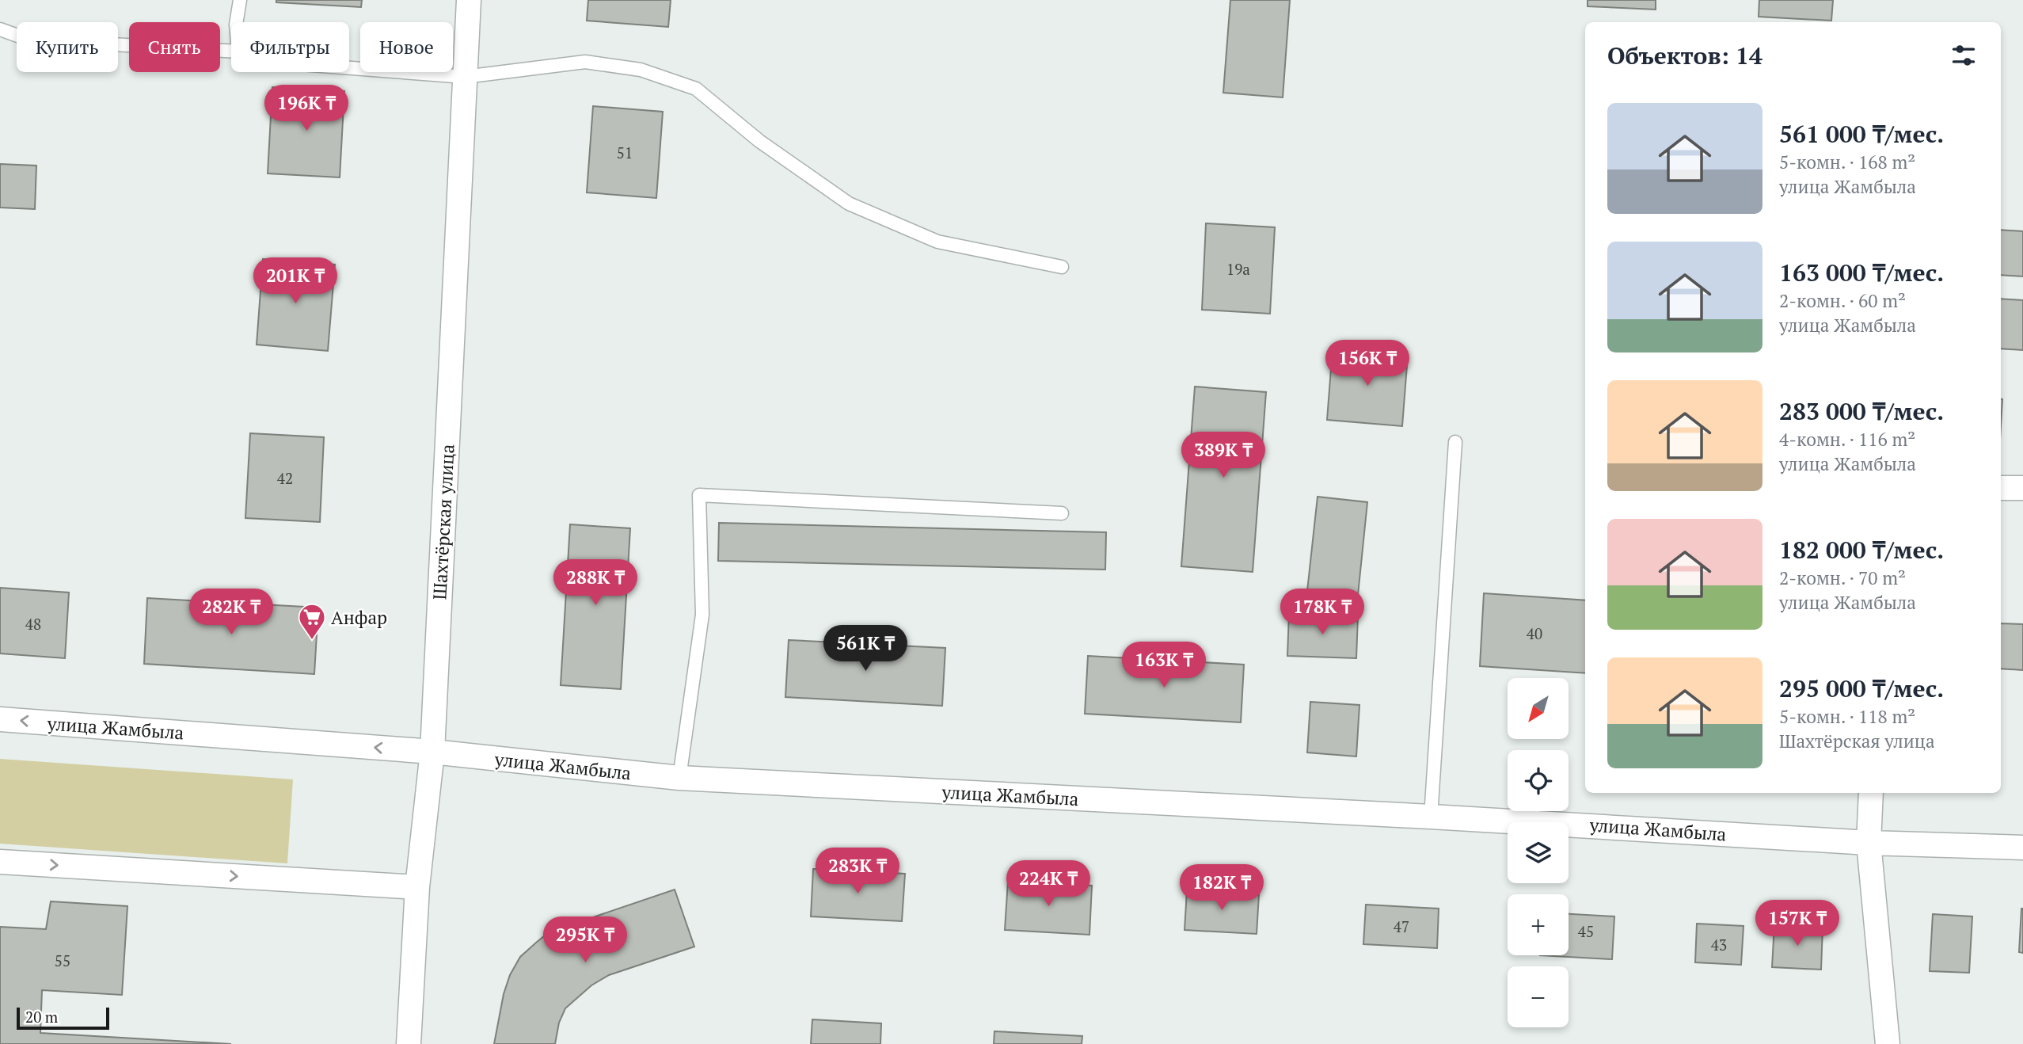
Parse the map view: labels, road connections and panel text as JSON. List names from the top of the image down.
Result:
{
  "streets": {
    "street": ["Шахтёрская улица", "улица Жамбыла"]
  },
  "crossings": [
    ["Шахтёрская улица", "улица Жамбыла"]
  ],
  "places": {
    "supermarket": ["Анфар"]
  },
  "house_numbers": [
    "51",
    "19a",
    "42",
    "48",
    "40",
    "47",
    "45",
    "43",
    "55"
  ],
  "scale_bar": "20 m",
  "north": "bottom left",
  "page": {
    "chip": [
      "Купить",
      "Снять",
      "Фильтры",
      "Новое"
    ],
    "heading": "Объектов: 14",
    "price": [
      "196K ₸",
      "201K ₸",
      "156K ₸",
      "389K ₸",
      "288K ₸",
      "282K ₸",
      "178K ₸",
      "561K ₸",
      "163K ₸",
      "283K ₸",
      "224K ₸",
      "182K ₸",
      "157K ₸",
      "295K ₸"
    ],
    "list": [
      {
        "name": "561 000 ₸/мес.",
        "note": "5-комн. · 168 m² · улица Жамбыла"
      },
      {
        "name": "163 000 ₸/мес.",
        "note": "2-комн. · 60 m² · улица Жамбыла"
      },
      {
        "name": "283 000 ₸/мес.",
        "note": "4-комн. · 116 m² · улица Жамбыла"
      },
      {
        "name": "182 000 ₸/мес.",
        "note": "2-комн. · 70 m² · улица Жамбыла"
      },
      {
        "name": "295 000 ₸/мес.",
        "note": "5-комн. · 118 m² · Шахтёрская улица"
      }
    ],
    "map_buttons": ["+", "−"],
    "scale": "20 m"
  }
}
